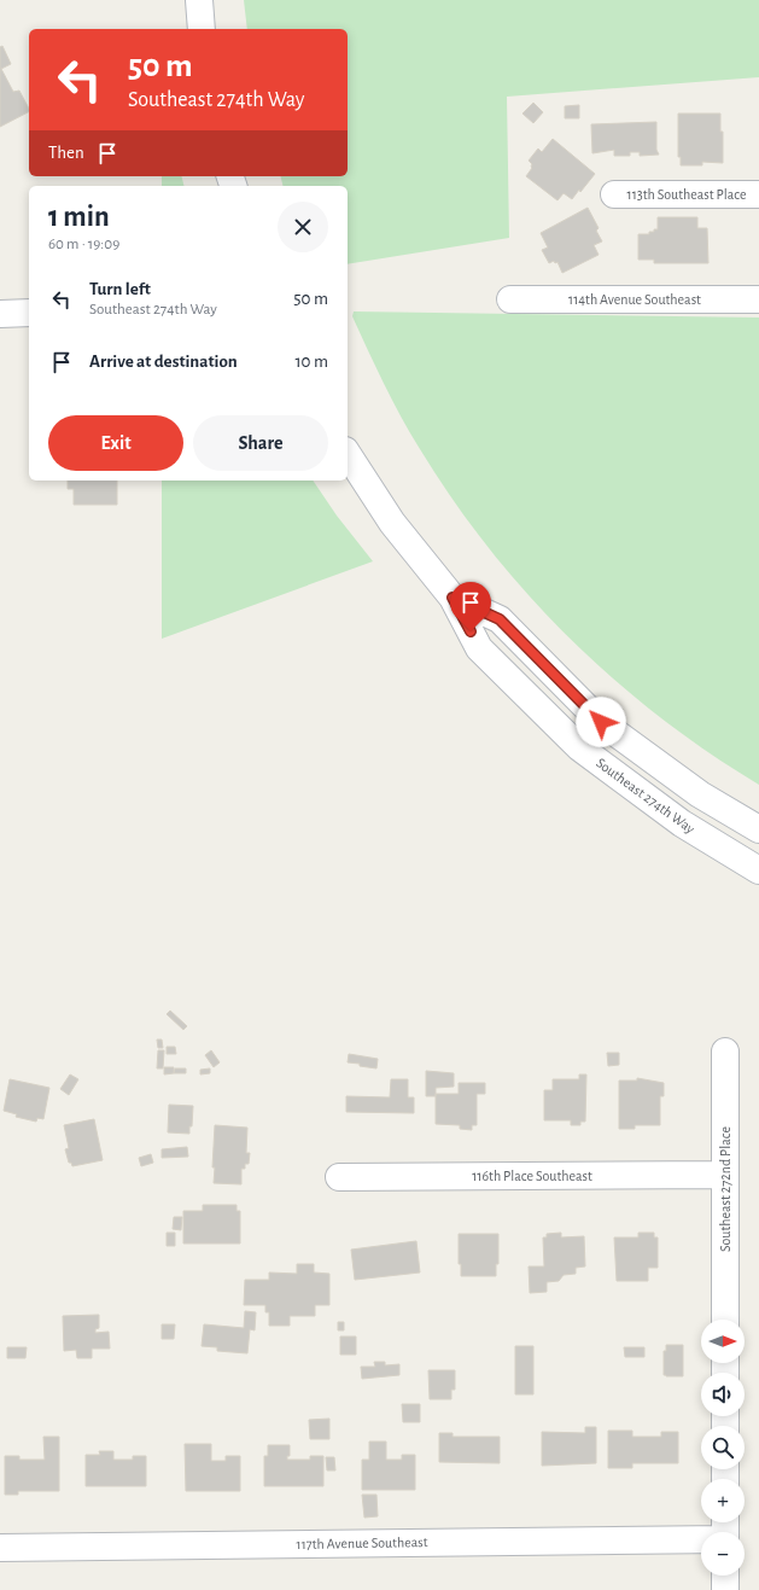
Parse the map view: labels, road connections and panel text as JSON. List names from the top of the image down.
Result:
{
  "streets": {
    "street": [
      "113th Southeast Place",
      "114th Avenue Southeast",
      "Southeast 274th Way",
      "116th Place Southeast",
      "Southeast 272nd Place",
      "117th Avenue Southeast"
    ]
  },
  "crossings": [
    ["116th Place Southeast", "Southeast 272nd Place"]
  ],
  "north": "right",
  "page": {
    "turn": ["50 m", "Southeast 274th Way"],
    "then": "Then",
    "heading": ["1 min", "60 m · 19:09"],
    "list": [
      {
        "name": "Turn left",
        "note": "Southeast 274th Way",
        "value": "50 m"
      },
      {
        "name": "Arrive at destination",
        "value": "10 m"
      }
    ],
    "buttons": ["Exit", "Share"],
    "map_buttons": ["+", "−"]
  }
}
